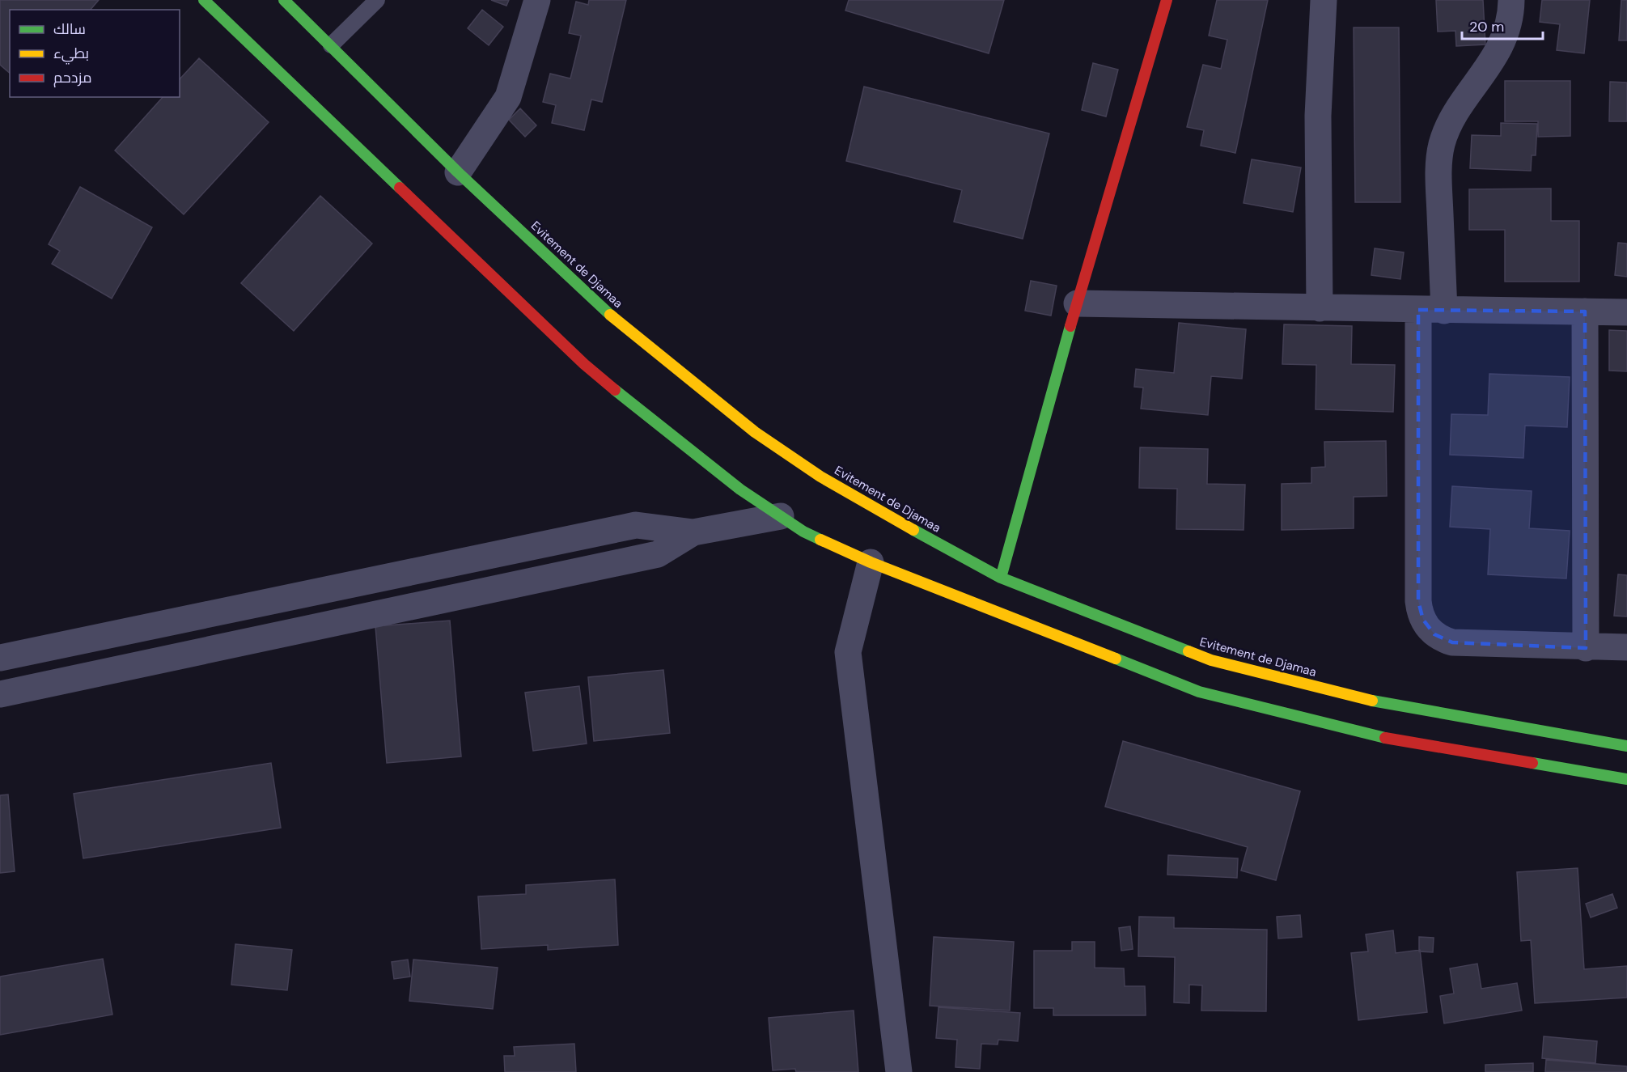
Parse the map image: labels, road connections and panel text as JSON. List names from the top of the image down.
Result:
{
  "streets": {
    "main road": ["Evitement de Djamaa"]
  },
  "legend": ["سالك", "بطيء", "مزدحم"],
  "scale_bar": "20 m"
}
